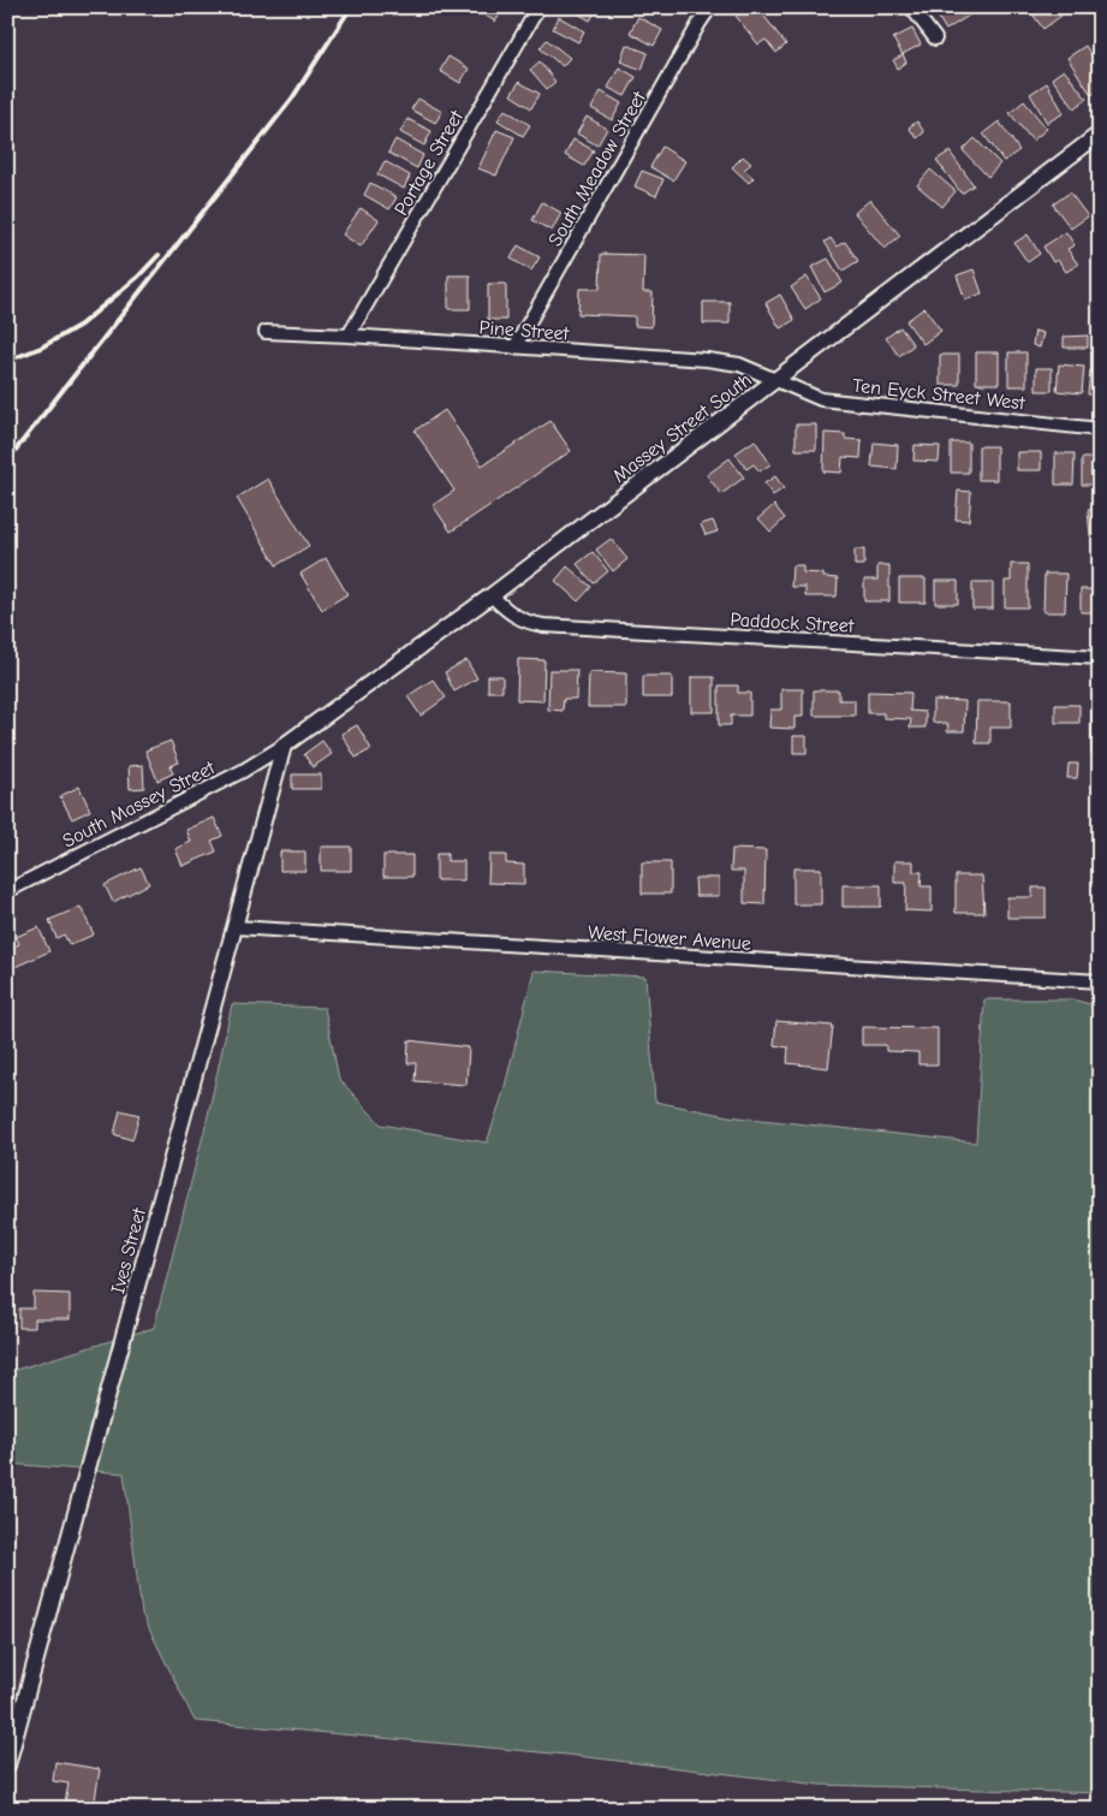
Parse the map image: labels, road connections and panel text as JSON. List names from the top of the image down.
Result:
{
  "streets": {
    "street": [
      "Portage Street",
      "South Meadow Street",
      "Pine Street",
      "Ten Eyck Street West",
      "Massey Street South",
      "Paddock Street",
      "South Massey Street",
      "West Flower Avenue",
      "Ives Street"
    ]
  },
  "crossings": [
    ["Portage Street", "Pine Street"],
    ["South Meadow Street", "Pine Street"],
    ["Pine Street", "Ten Eyck Street West"],
    ["Pine Street", "Massey Street South"],
    ["Ten Eyck Street West", "Massey Street South"],
    ["Massey Street South", "Paddock Street"],
    ["Massey Street South", "South Massey Street"],
    ["Massey Street South", "Ives Street"],
    ["South Massey Street", "Ives Street"],
    ["West Flower Avenue", "Ives Street"]
  ]
}
